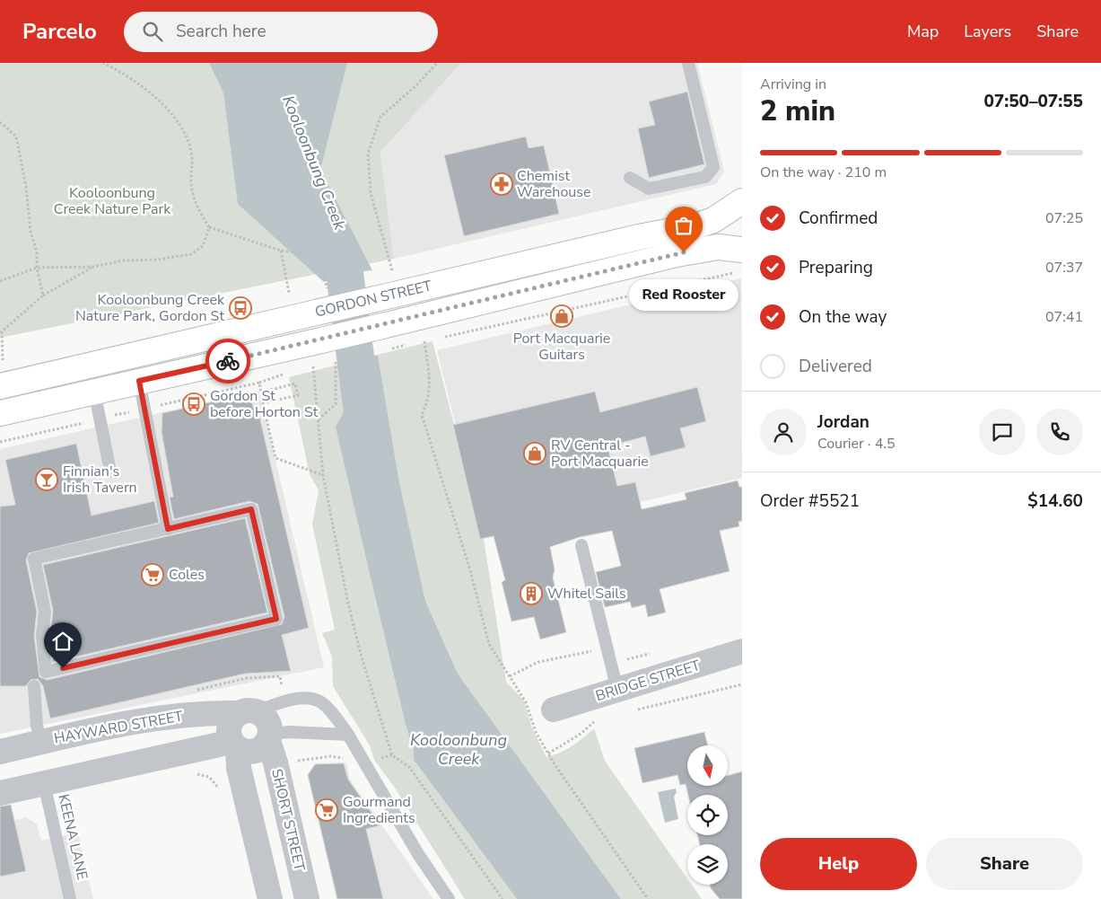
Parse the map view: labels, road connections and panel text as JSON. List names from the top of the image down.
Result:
{
  "streets": {
    "main road": ["GORDON STREET"],
    "street": ["BRIDGE STREET", "HAYWARD STREET", "SHORT STREET"],
    "lane": ["KEENA LANE"]
  },
  "crossings": [
    ["HAYWARD STREET", "SHORT STREET"]
  ],
  "water": ["Kooloonbung Creek"],
  "parks": ["Kooloonbung Creek Nature Park"],
  "places": {
    "pharmacy": ["Chemist Warehouse"],
    "other": ["Red Rooster"],
    "bus stop": ["Kooloonbung Creek Nature Park, Gordon St", "Gordon St before Horton St"],
    "shop": ["Port Macquarie Guitars", "RV Central - Port Macquarie"],
    "bar": ["Finnian's Irish Tavern"],
    "supermarket": ["Coles", "Gourmand Ingredients"],
    "building": ["Whitel Sails"]
  },
  "north": "bottom",
  "page": {
    "header": "Parcelo",
    "search": "Search here",
    "nav": ["Map", "Layers", "Share"],
    "heading": ["2 min", "Arriving in", "07:50–07:55"],
    "panel": [
      "Jordan",
      "Courier · 4.5",
      "Order #5521",
      "$14.60"
    ],
    "bar": "On the way · 210 m",
    "list": [
      ["Confirmed", "07:25"],
      ["Preparing", "07:37"],
      ["On the way", "07:41"],
      "Delivered"
    ],
    "bubble": "Red Rooster",
    "buttons": ["Help", "Share"]
  }
}
